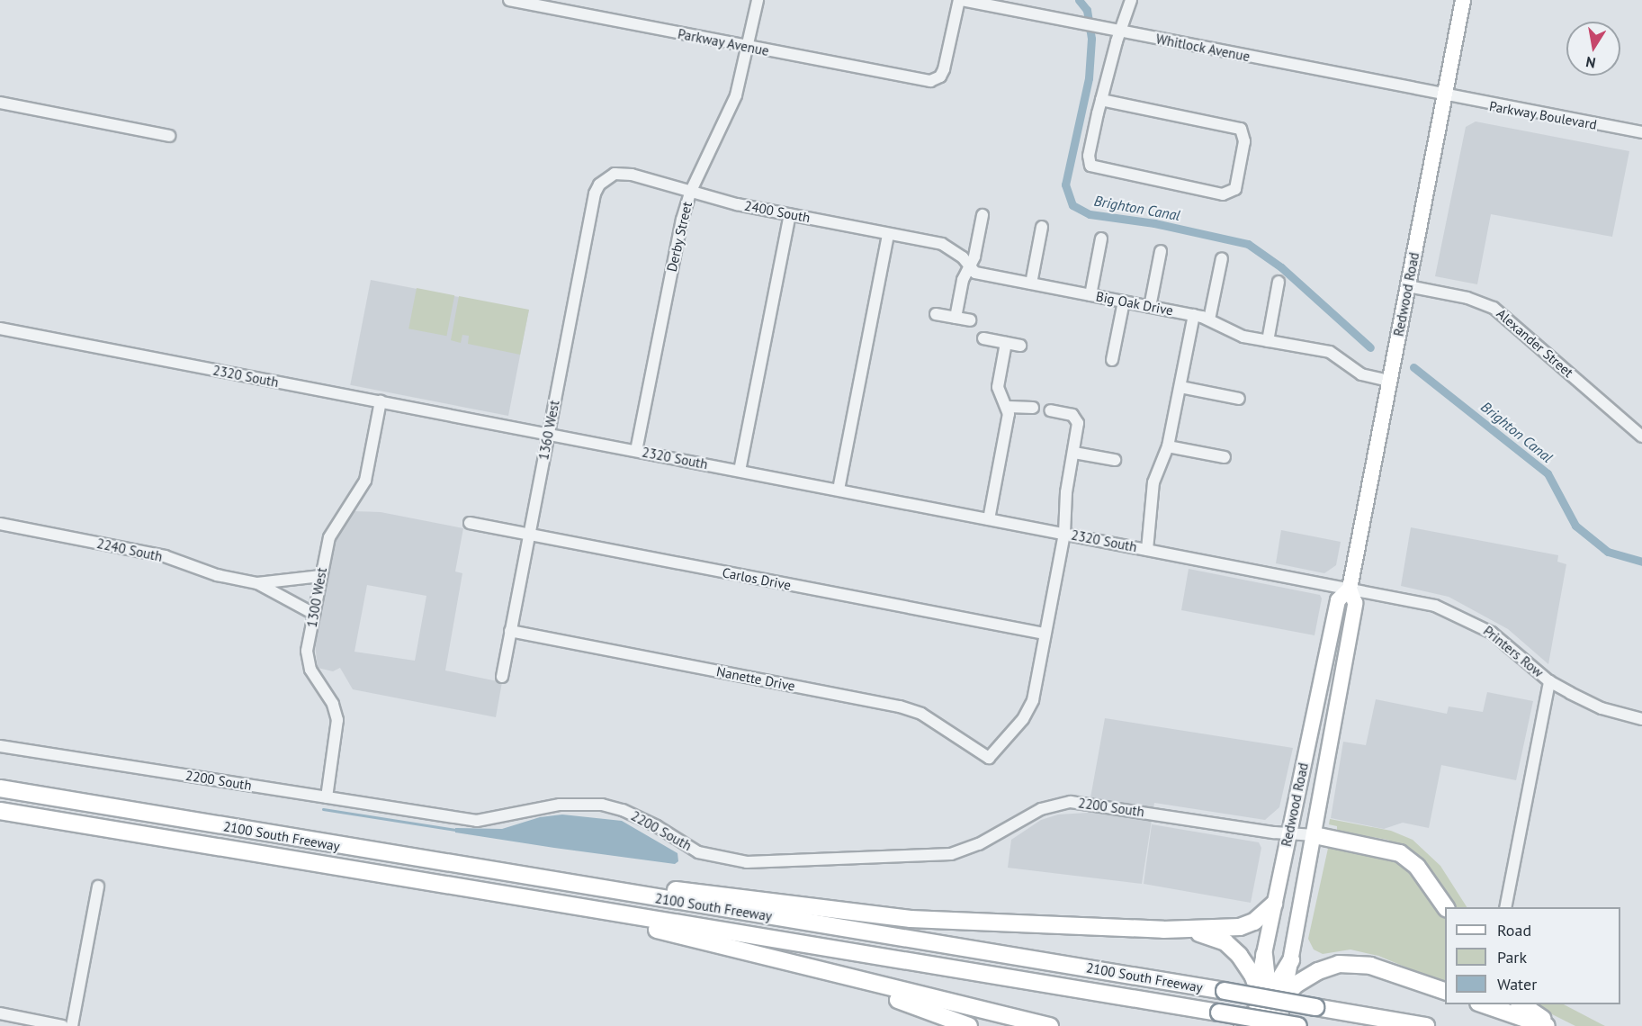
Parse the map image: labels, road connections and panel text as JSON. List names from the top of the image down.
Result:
{
  "streets": {
    "highway": ["2100 South Freeway"],
    "main road": ["Redwood Road"],
    "street": [
      "Parkway Avenue",
      "Whitlock Avenue",
      "Parkway Boulevard",
      "2400 South",
      "Derby Street",
      "Big Oak Drive",
      "Alexander Street",
      "2320 South",
      "1360 West",
      "2240 South",
      "Carlos Drive",
      "1300 West",
      "Printers Row",
      "Nanette Drive",
      "2200 South"
    ]
  },
  "crossings": [
    ["Parkway Avenue", "Whitlock Avenue"],
    ["Parkway Avenue", "Derby Street"],
    ["Whitlock Avenue", "Parkway Boulevard"],
    ["Whitlock Avenue", "Redwood Road"],
    ["Parkway Boulevard", "Redwood Road"],
    ["2400 South", "Derby Street"],
    ["2400 South", "Big Oak Drive"],
    ["2400 South", "1360 West"],
    ["Derby Street", "2320 South"],
    ["Redwood Road", "Big Oak Drive"],
    ["Redwood Road", "Alexander Street"],
    ["Redwood Road", "2320 South"],
    ["Redwood Road", "Printers Row"],
    ["Redwood Road", "2200 South"],
    ["2320 South", "1360 West"],
    ["2320 South", "1300 West"],
    ["2320 South", "Printers Row"],
    ["1360 West", "Carlos Drive"],
    ["1360 West", "Nanette Drive"],
    ["2240 South", "1300 West"],
    ["Carlos Drive", "Nanette Drive"],
    ["1300 West", "2200 South"]
  ],
  "water": ["Brighton Canal"],
  "legend": ["Road", "Park", "Water"],
  "north": "bottom"
}
